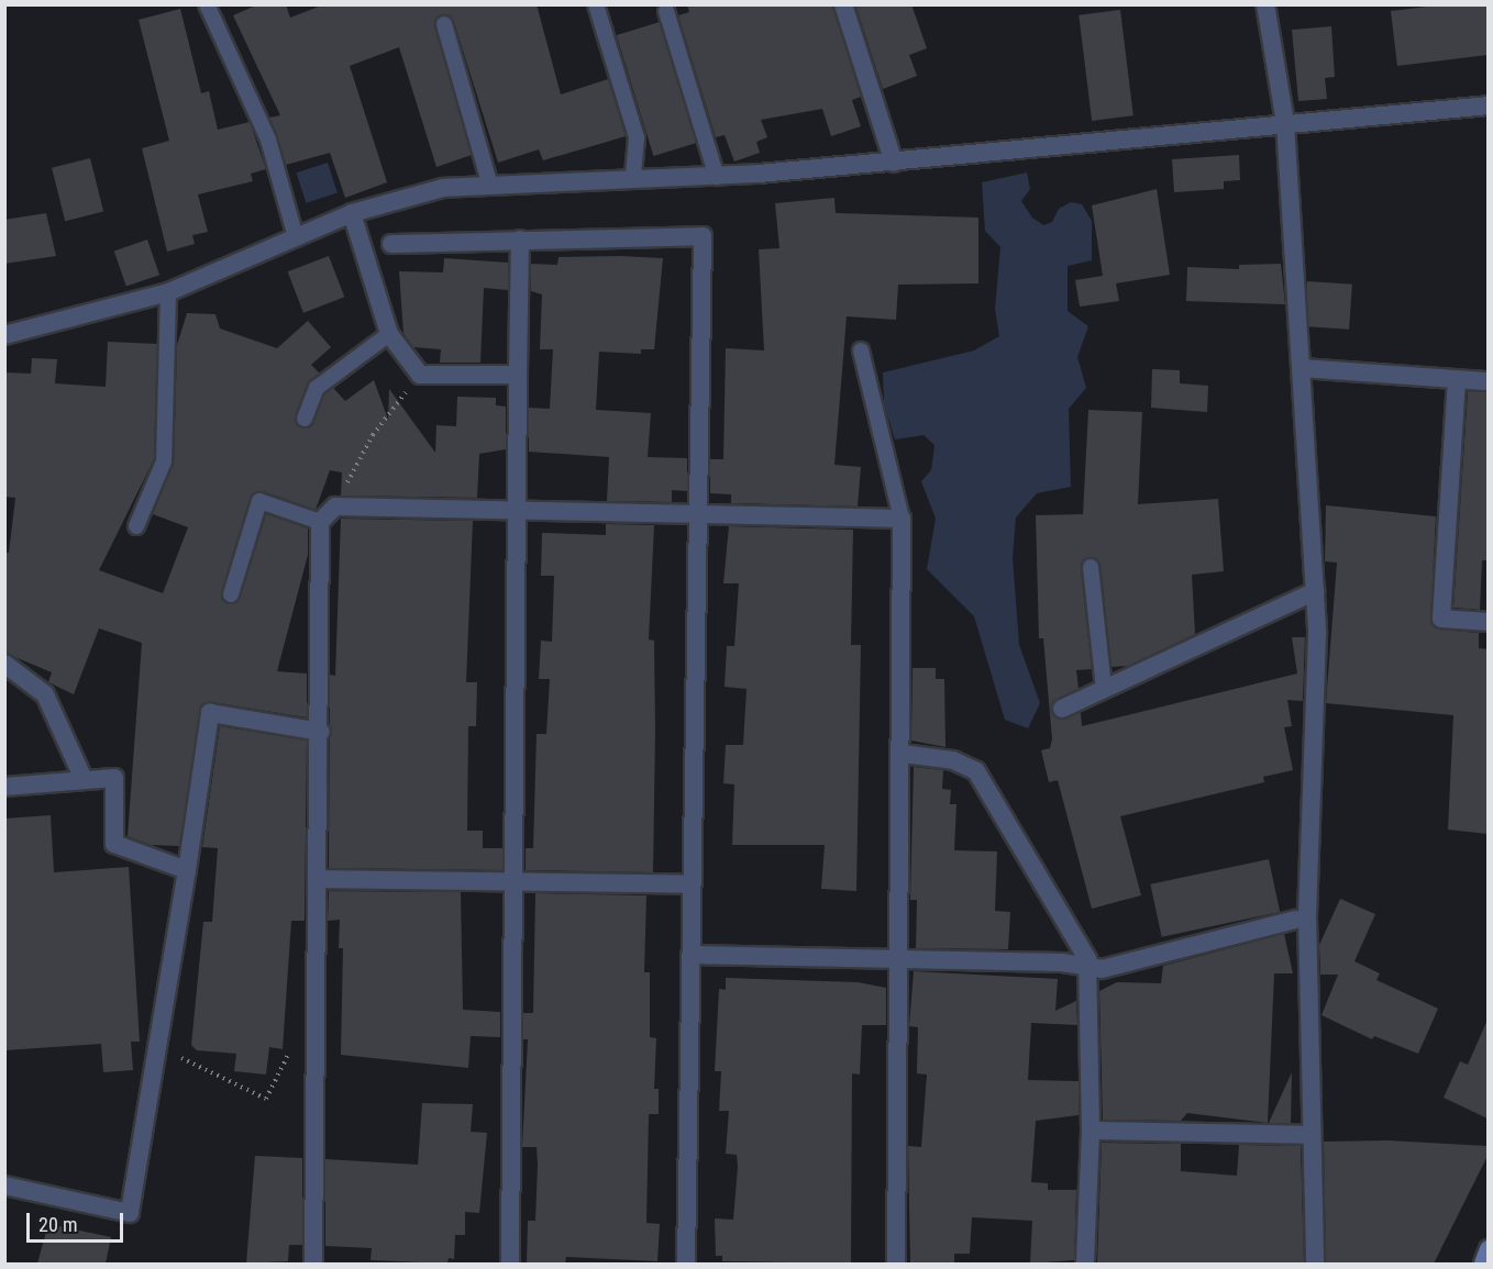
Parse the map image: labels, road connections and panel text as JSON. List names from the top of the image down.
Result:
{
  "scale_bar": "20 m"
}
